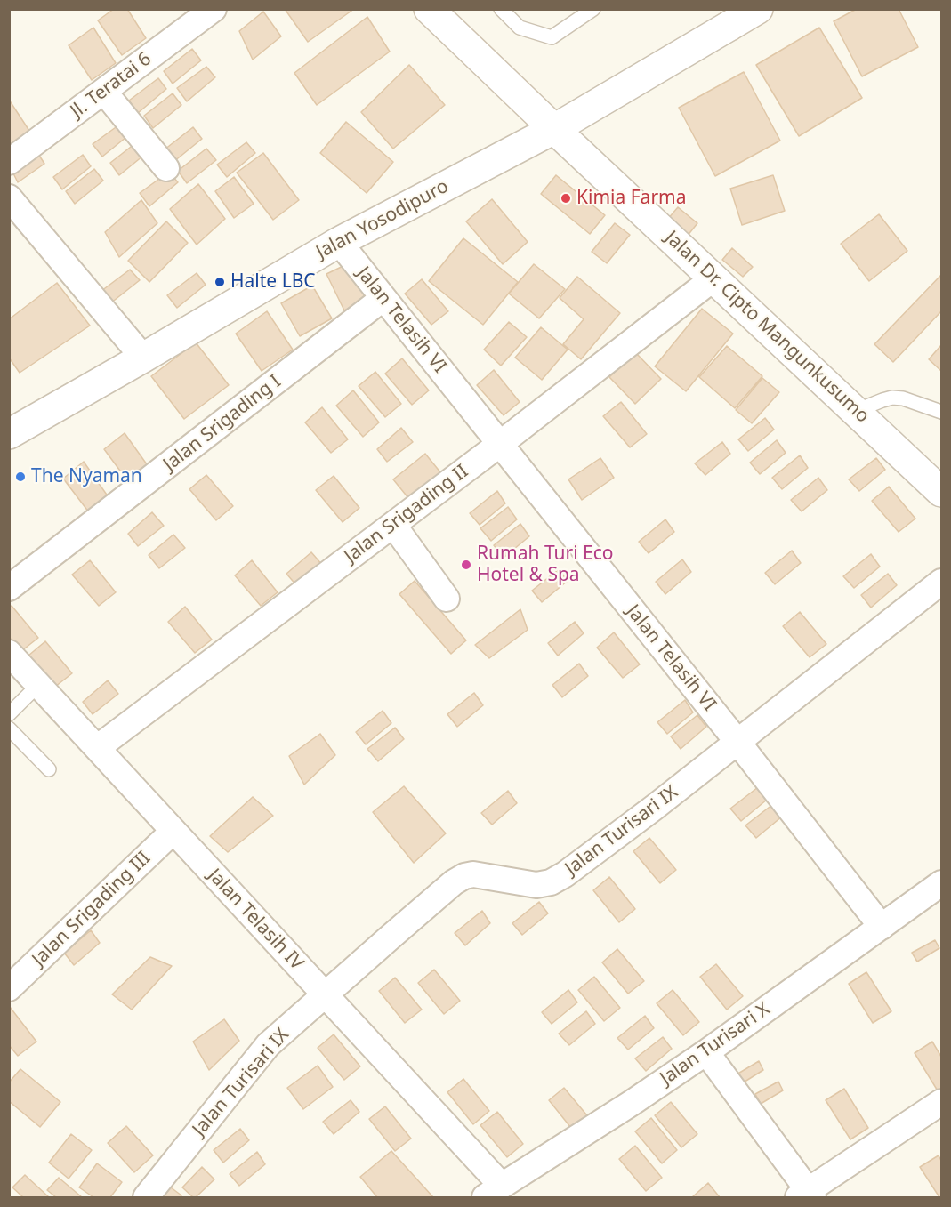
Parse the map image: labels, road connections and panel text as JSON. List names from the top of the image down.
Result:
{
  "streets": {
    "street": [
      "Jl. Teratai 6",
      "Jalan Yosodipuro",
      "Jalan Telasih VI",
      "Jalan Dr. Cipto Mangunkusumo",
      "Jalan Srigading I",
      "Jalan Srigading II",
      "Jalan Turisari IX",
      "Jalan Srigading III",
      "Jalan Telasih IV",
      "Jalan Turisari X"
    ]
  },
  "crossings": [
    ["Jalan Yosodipuro", "Jalan Telasih VI"],
    ["Jalan Yosodipuro", "Jalan Dr. Cipto Mangunkusumo"],
    ["Jalan Telasih VI", "Jalan Srigading I"],
    ["Jalan Telasih VI", "Jalan Srigading II"],
    ["Jalan Telasih VI", "Jalan Turisari IX"],
    ["Jalan Telasih VI", "Jalan Turisari X"],
    ["Jalan Dr. Cipto Mangunkusumo", "Jalan Srigading II"],
    ["Jalan Srigading II", "Jalan Telasih IV"],
    ["Jalan Turisari IX", "Jalan Telasih IV"],
    ["Jalan Srigading III", "Jalan Telasih IV"],
    ["Jalan Telasih IV", "Jalan Turisari X"]
  ],
  "places": [
    "Kimia Farma",
    "Halte LBC",
    "The Nyaman",
    "Rumah Turi Eco Hotel & Spa"
  ]
}
